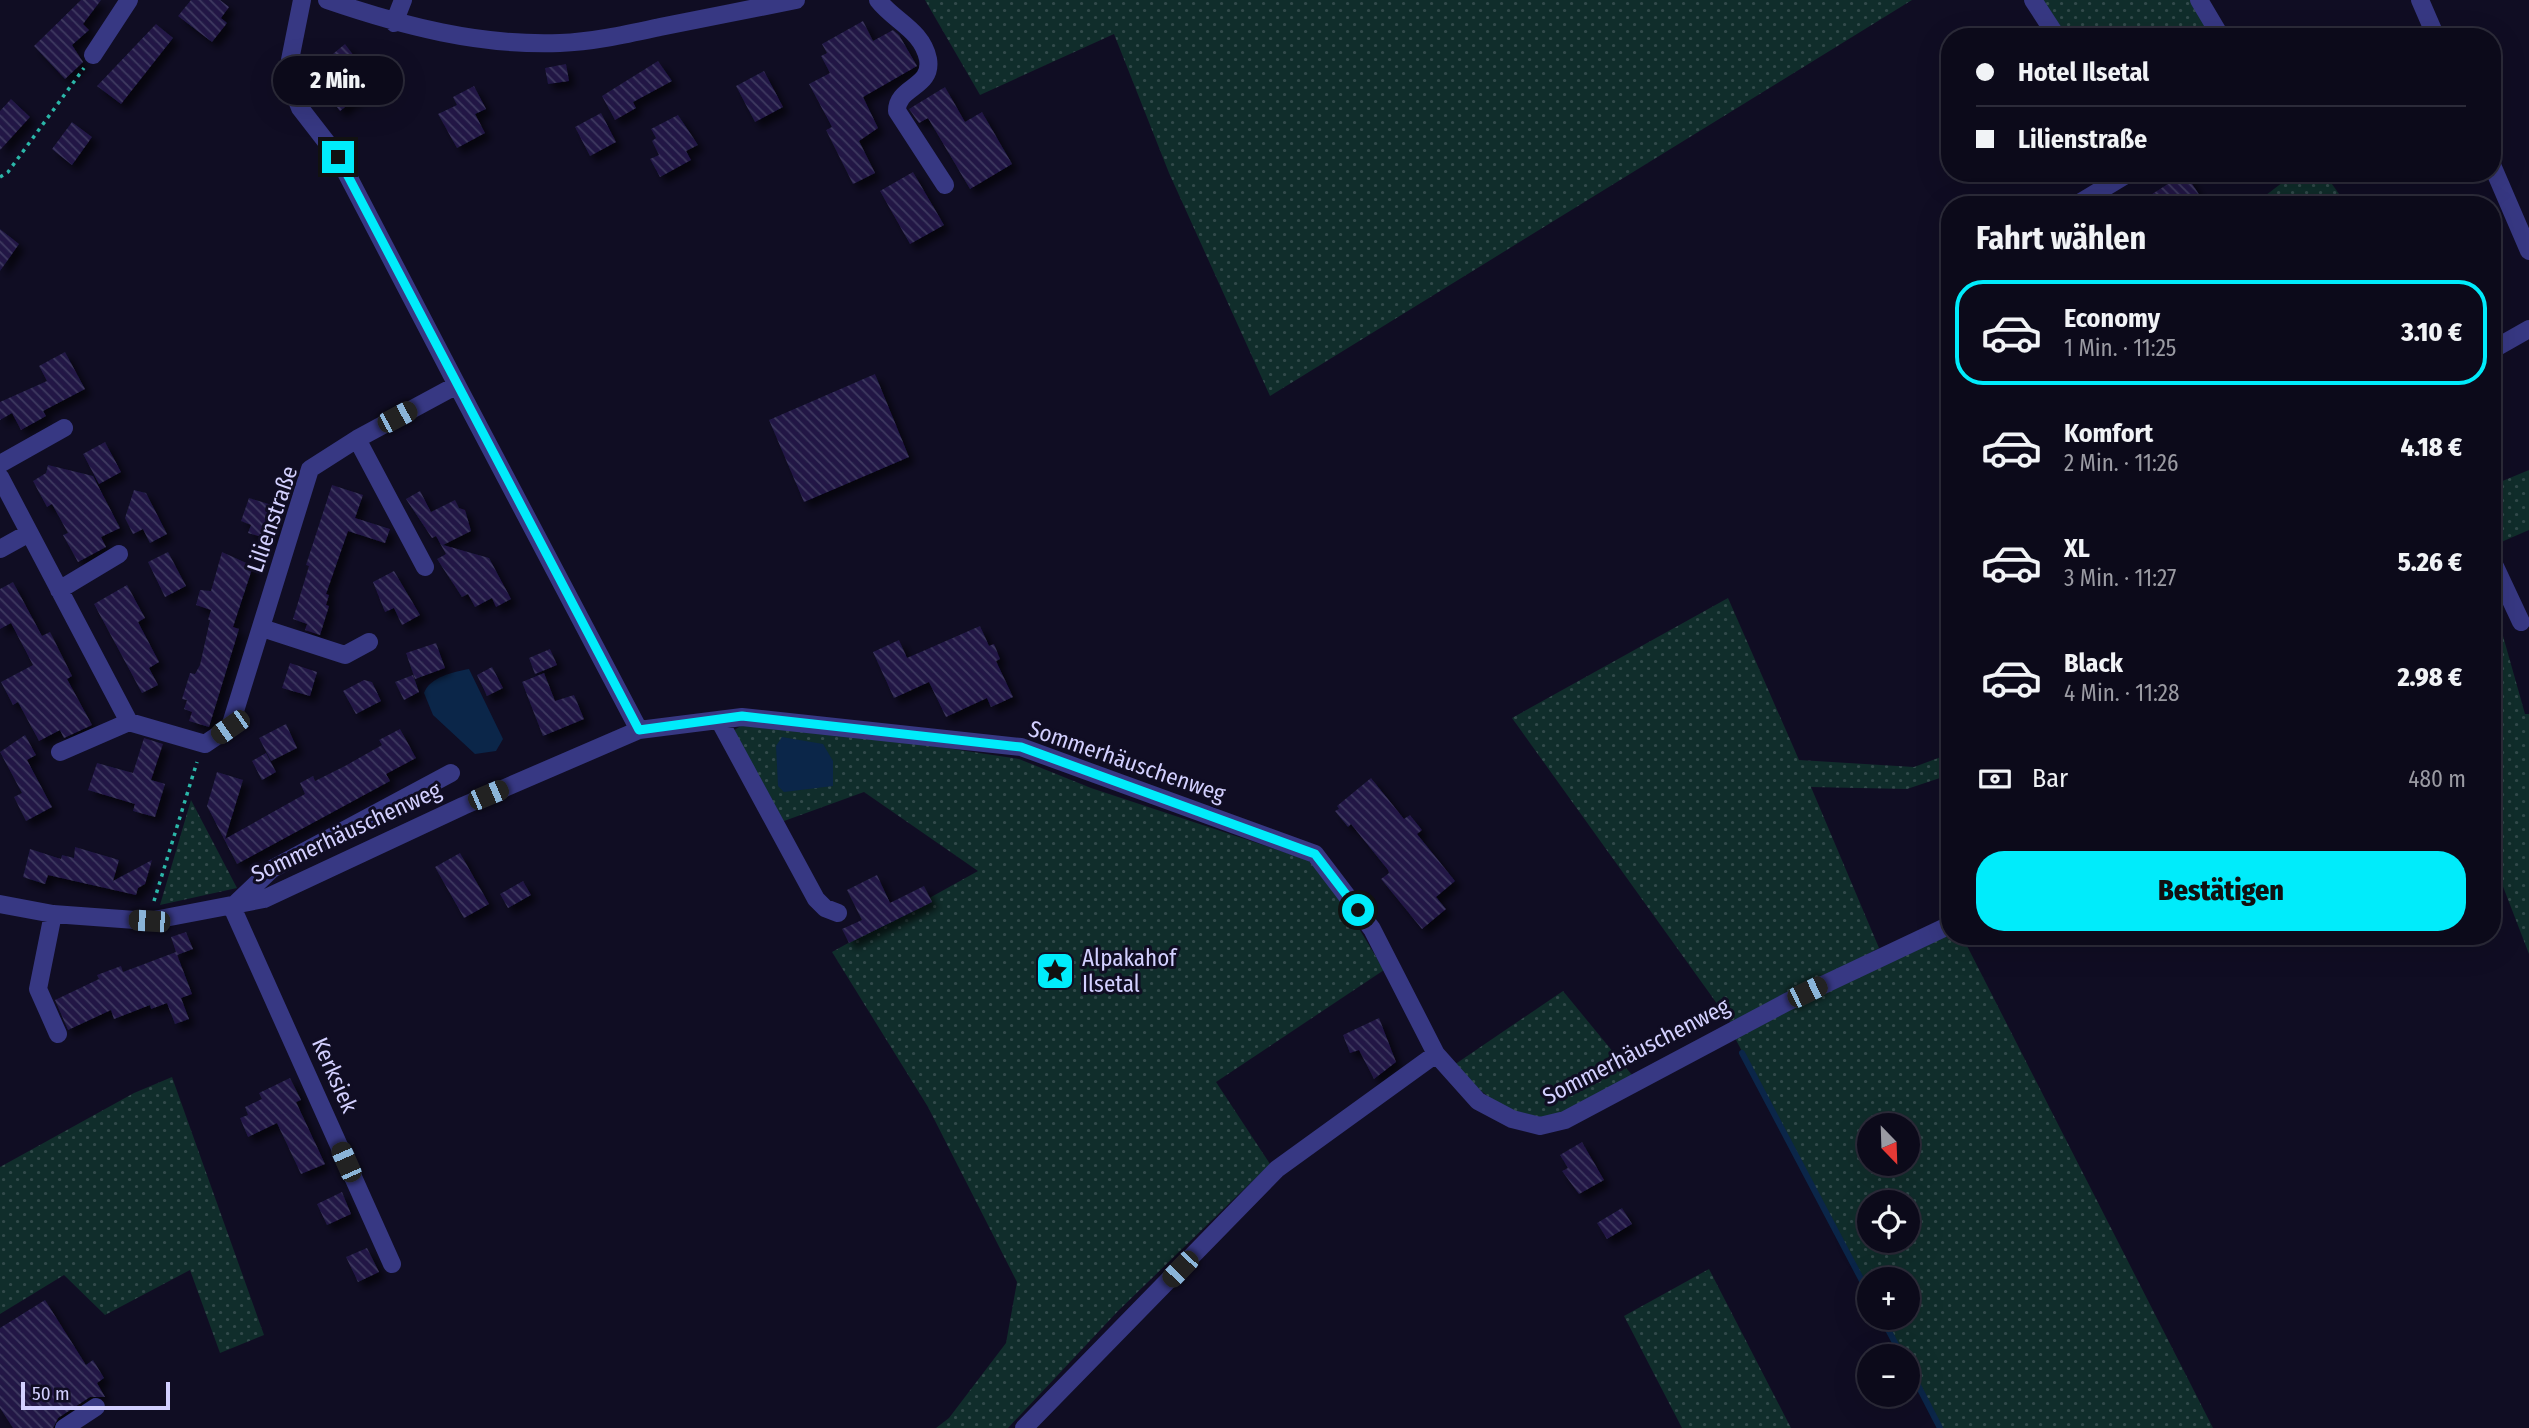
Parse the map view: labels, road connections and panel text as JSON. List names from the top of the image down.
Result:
{
  "streets": {
    "street": ["Lilienstraße", "Sommerhäuschenweg", "Kerksiek"]
  },
  "crossings": [
    ["Sommerhäuschenweg", "Kerksiek"]
  ],
  "places": {
    "place": ["Alpakahof Ilsetal"]
  },
  "scale_bar": "50 m",
  "north": "bottom right",
  "page": {
    "banner": ["Hotel Ilsetal", "Lilienstraße"],
    "bubble": "2 Min.",
    "heading": "Fahrt wählen",
    "list": [
      {
        "name": "Economy",
        "note": "1 Min. · 11:25",
        "value": "3.10 €"
      },
      {
        "name": "Komfort",
        "note": "2 Min. · 11:26",
        "value": "4.18 €"
      },
      {
        "name": "XL",
        "note": "3 Min. · 11:27",
        "value": "5.26 €"
      },
      {
        "name": "Black",
        "note": "4 Min. · 11:28",
        "value": "2.98 €"
      }
    ],
    "pay": ["Bar", "480 m"],
    "buttons": "Bestätigen",
    "map_buttons": ["+", "−"],
    "scale": "50 m"
  }
}
